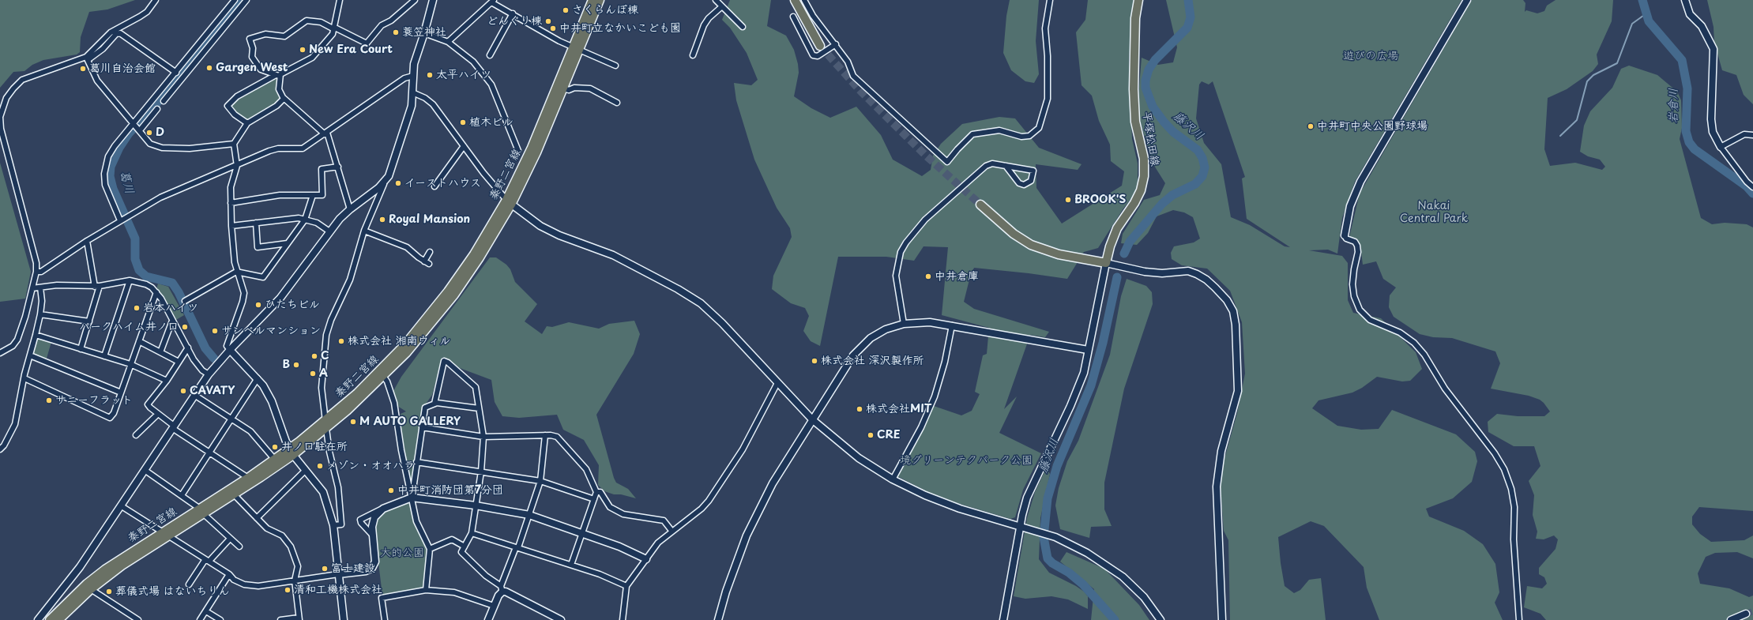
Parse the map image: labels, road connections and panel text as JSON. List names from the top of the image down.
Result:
{
  "streets": {
    "main road": ["平塚松田線", "秦野二宮線"]
  },
  "water": ["岩倉川", "藤沢川", "葛川"],
  "parks": [
    "遊びの広場",
    "Nakai Central Park",
    "境グリーンテクパーク公園",
    "大的公園"
  ],
  "places": [
    "さくらんぼ棟",
    "どんぐり棟",
    "中井町立なかいこども園",
    "蓑笠神社",
    "New Era Court",
    "Gargen West",
    "葛川自治会館",
    "太平ハイツ",
    "植木ビル",
    "中井町中央公園野球場",
    "D",
    "イーストハウス",
    "BROOK'S",
    "Royal Mansion",
    "中井倉庫",
    "ひたちビル",
    "岩本ハイツ",
    "パークハイム井ノ口",
    "サンベルマンション",
    "株式会社 湘南ウィル",
    "C",
    "株式会社 深沢製作所",
    "B",
    "A",
    "CAVATY",
    "サニーフラット",
    "株式会社MIT",
    "M AUTO GALLERY",
    "CRE",
    "井ノ口駐在所",
    "メゾン・オオハラ",
    "中井町消防団第7分団",
    "富士建設",
    "清和工機株式会社",
    "葬儀式場 はないちりん"
  ]
}
